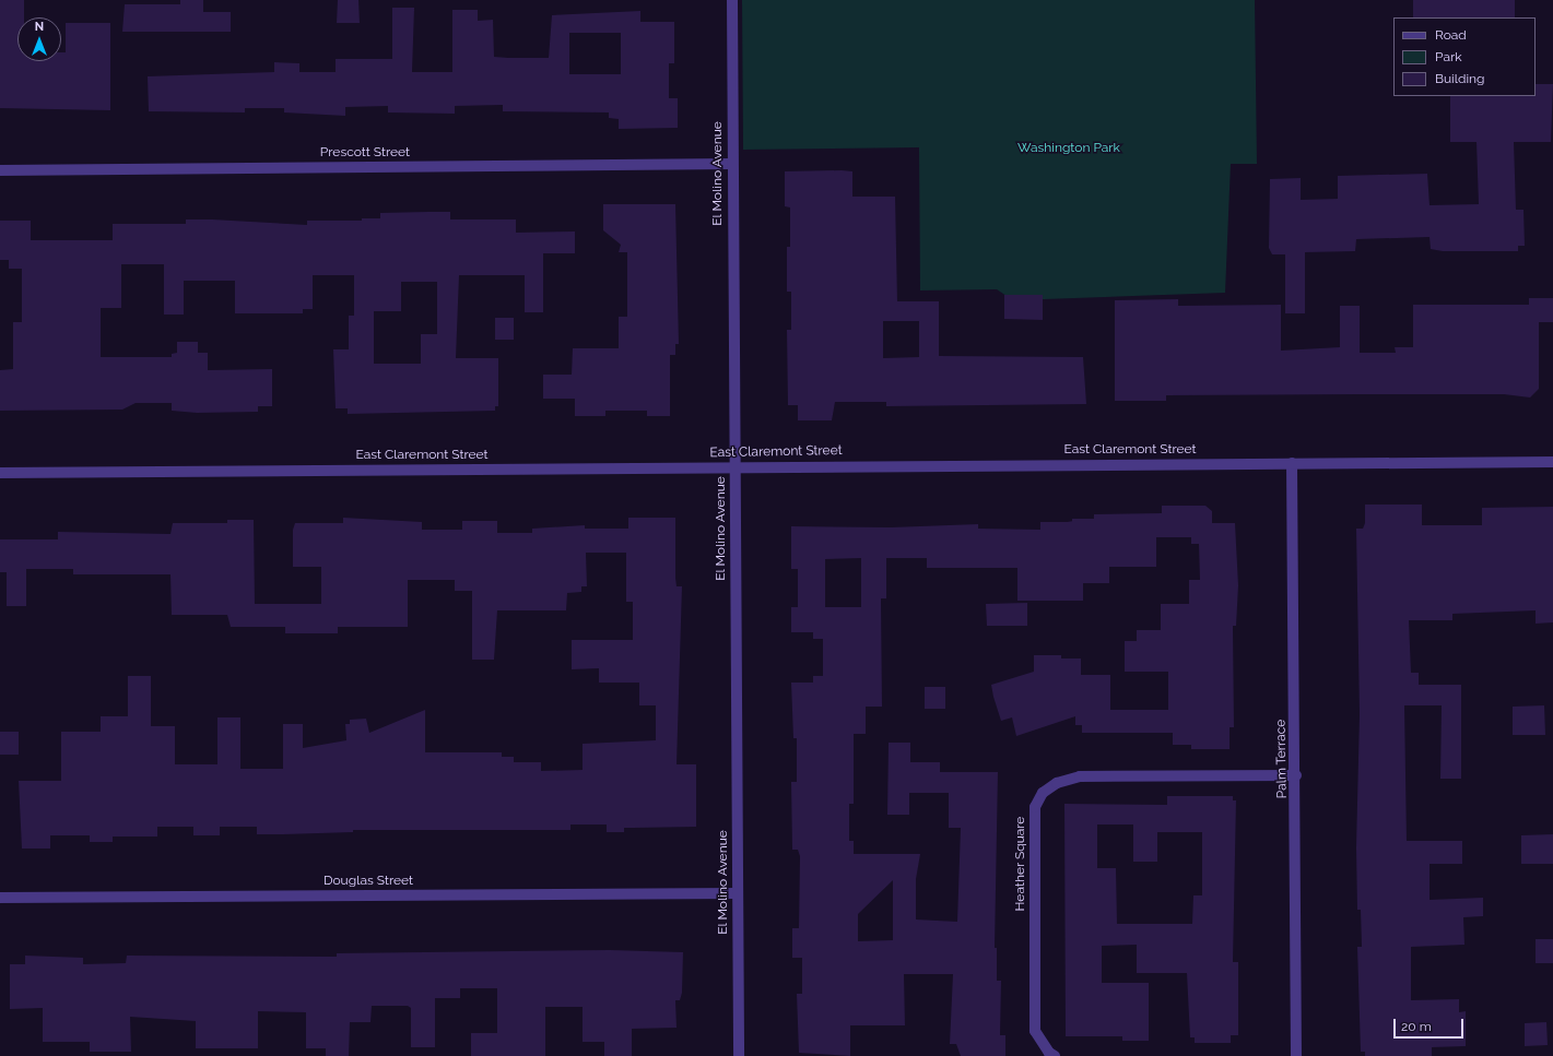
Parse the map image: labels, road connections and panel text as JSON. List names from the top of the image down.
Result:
{
  "streets": {
    "street": [
      "Prescott Street",
      "El Molino Avenue",
      "East Claremont Street",
      "Palm Terrace",
      "Heather Square",
      "Douglas Street"
    ]
  },
  "crossings": [
    ["Prescott Street", "El Molino Avenue"],
    ["El Molino Avenue", "East Claremont Street"],
    ["El Molino Avenue", "Douglas Street"],
    ["East Claremont Street", "Palm Terrace"],
    ["Palm Terrace", "Heather Square"]
  ],
  "parks": ["Washington Park"],
  "legend": ["Road", "Park", "Building"],
  "scale_bar": "20 m",
  "north": "top"
}
